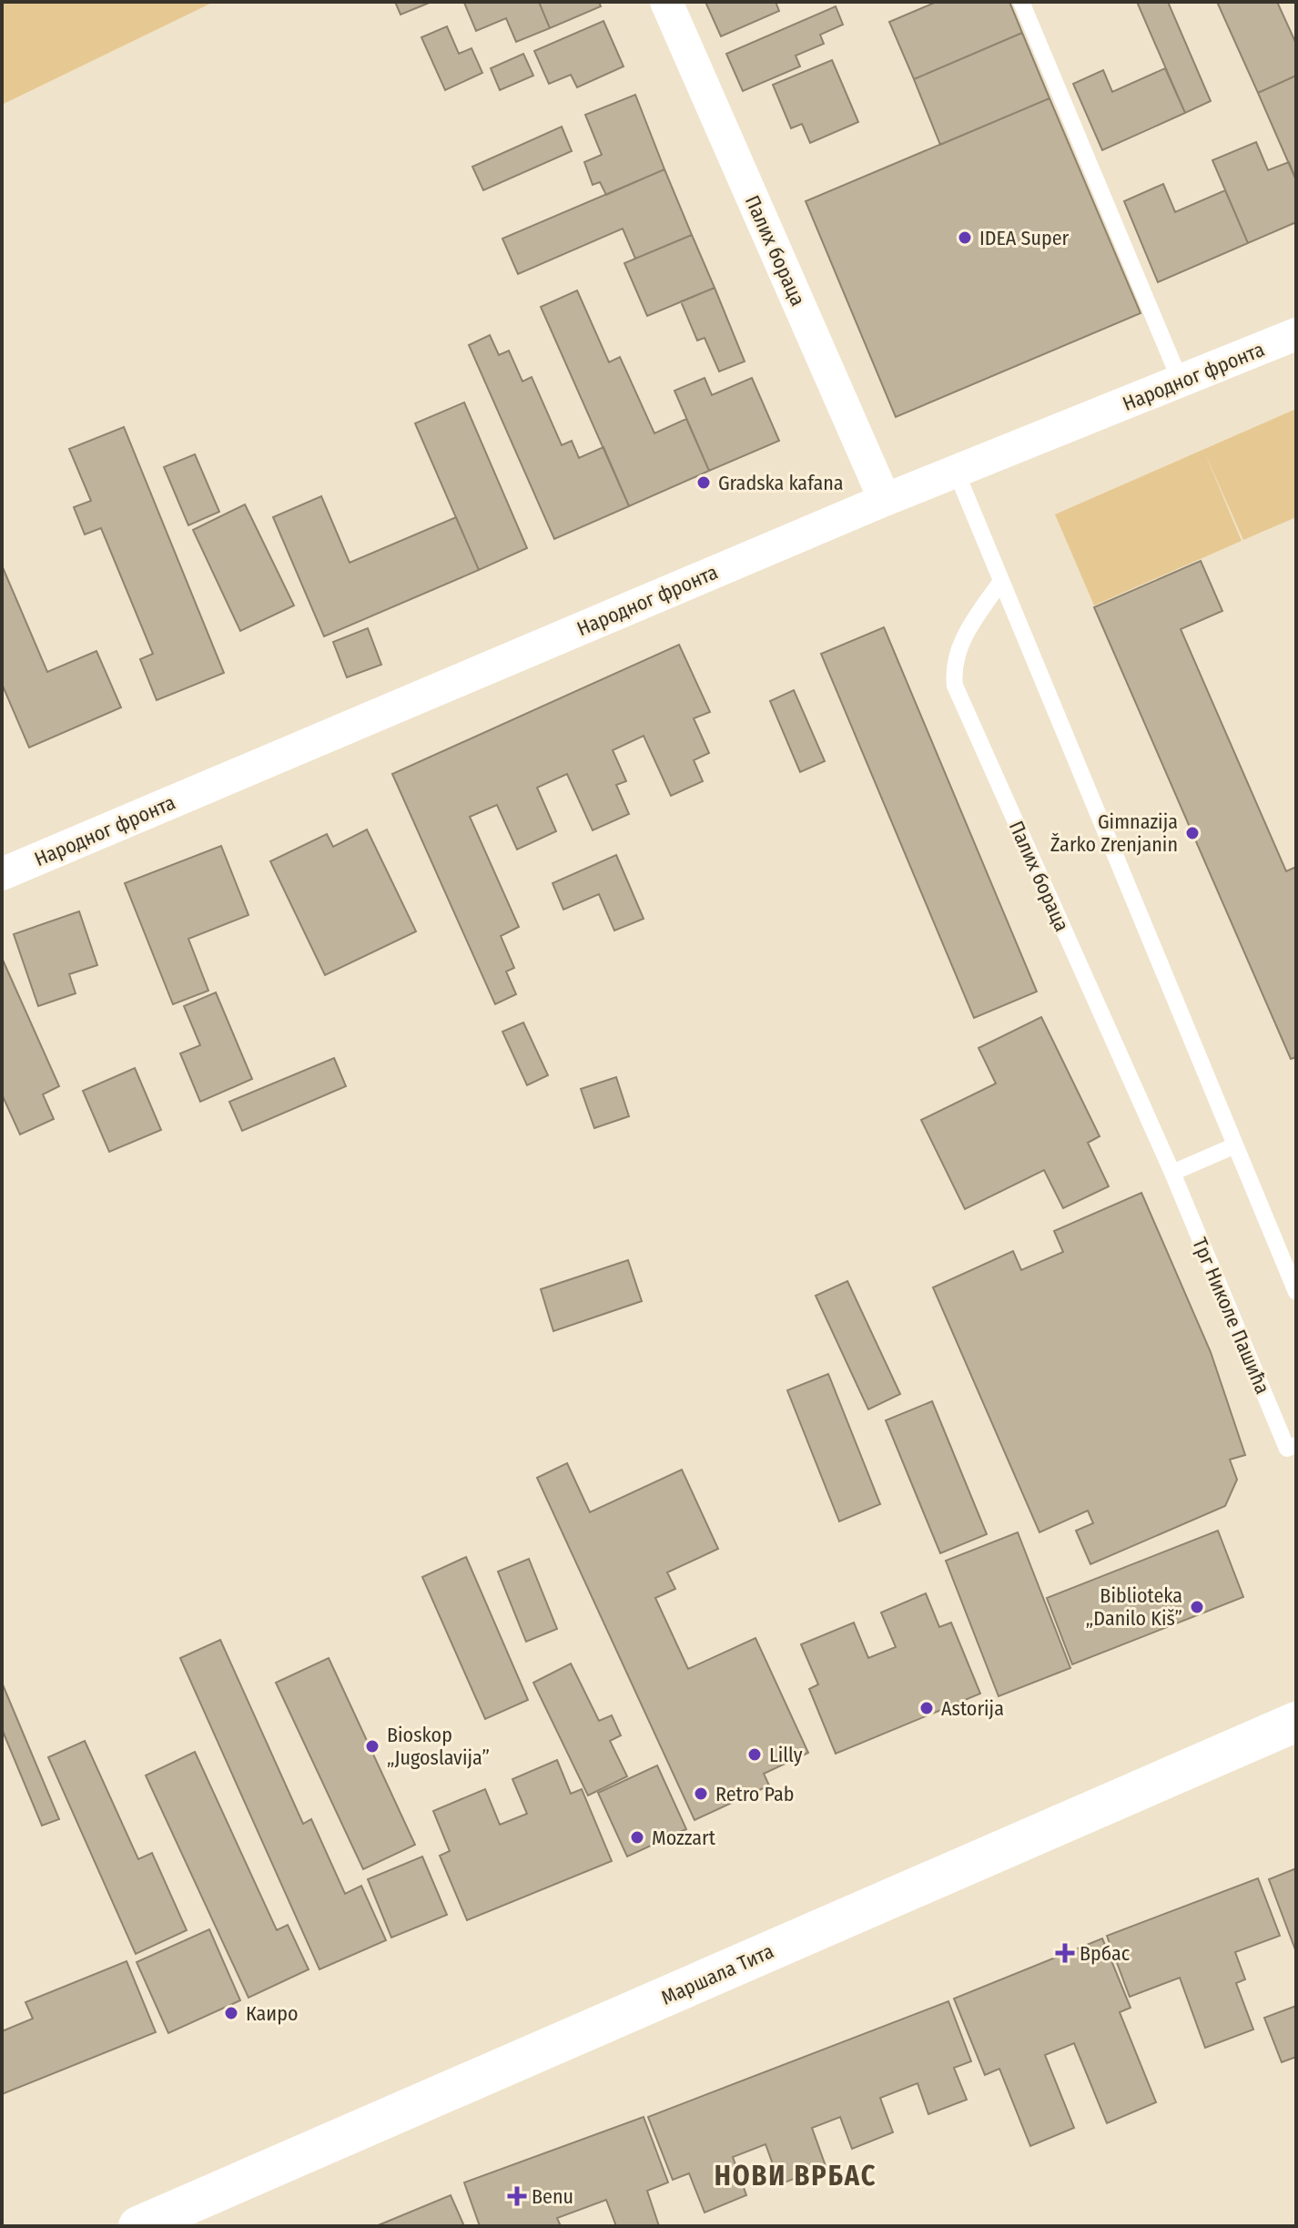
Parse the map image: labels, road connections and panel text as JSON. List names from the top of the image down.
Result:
{
  "streets": {
    "street": ["Палих бораца", "Народног фронта", "Маршала Тита"],
    "lane": ["Трг Николе Пашића"]
  },
  "crossings": [
    ["Палих бораца", "Народног фронта"],
    ["Палих бораца", "Трг Николе Пашића"]
  ],
  "districts": ["НОВИ ВРБАС"],
  "places": {
    "other": [
      "IDEA Super",
      "Gradska kafana",
      "Gimnazija Žarko Zrenjanin",
      "Biblioteka „Danilo Kiš”",
      "Astorija",
      "Bioskop „Jugoslavija”",
      "Lilly",
      "Retro Pab",
      "Mozzart",
      "Каиро"
    ],
    "health": ["Врбас", "Benu"]
  }
}
